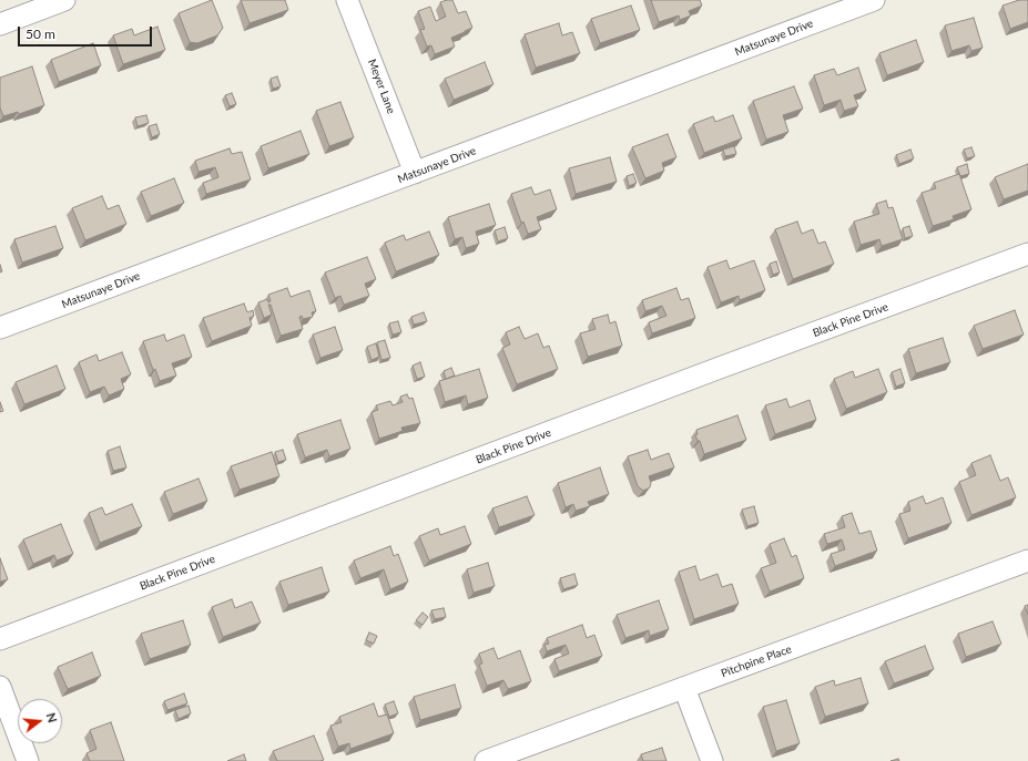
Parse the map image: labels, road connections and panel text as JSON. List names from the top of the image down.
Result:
{
  "streets": {
    "street": [
      "Matsunaye Drive",
      "Meyer Lane",
      "Black Pine Drive",
      "Pitchpine Place"
    ]
  },
  "crossings": [
    ["Matsunaye Drive", "Meyer Lane"]
  ],
  "scale_bar": "50 m",
  "north": "right"
}
